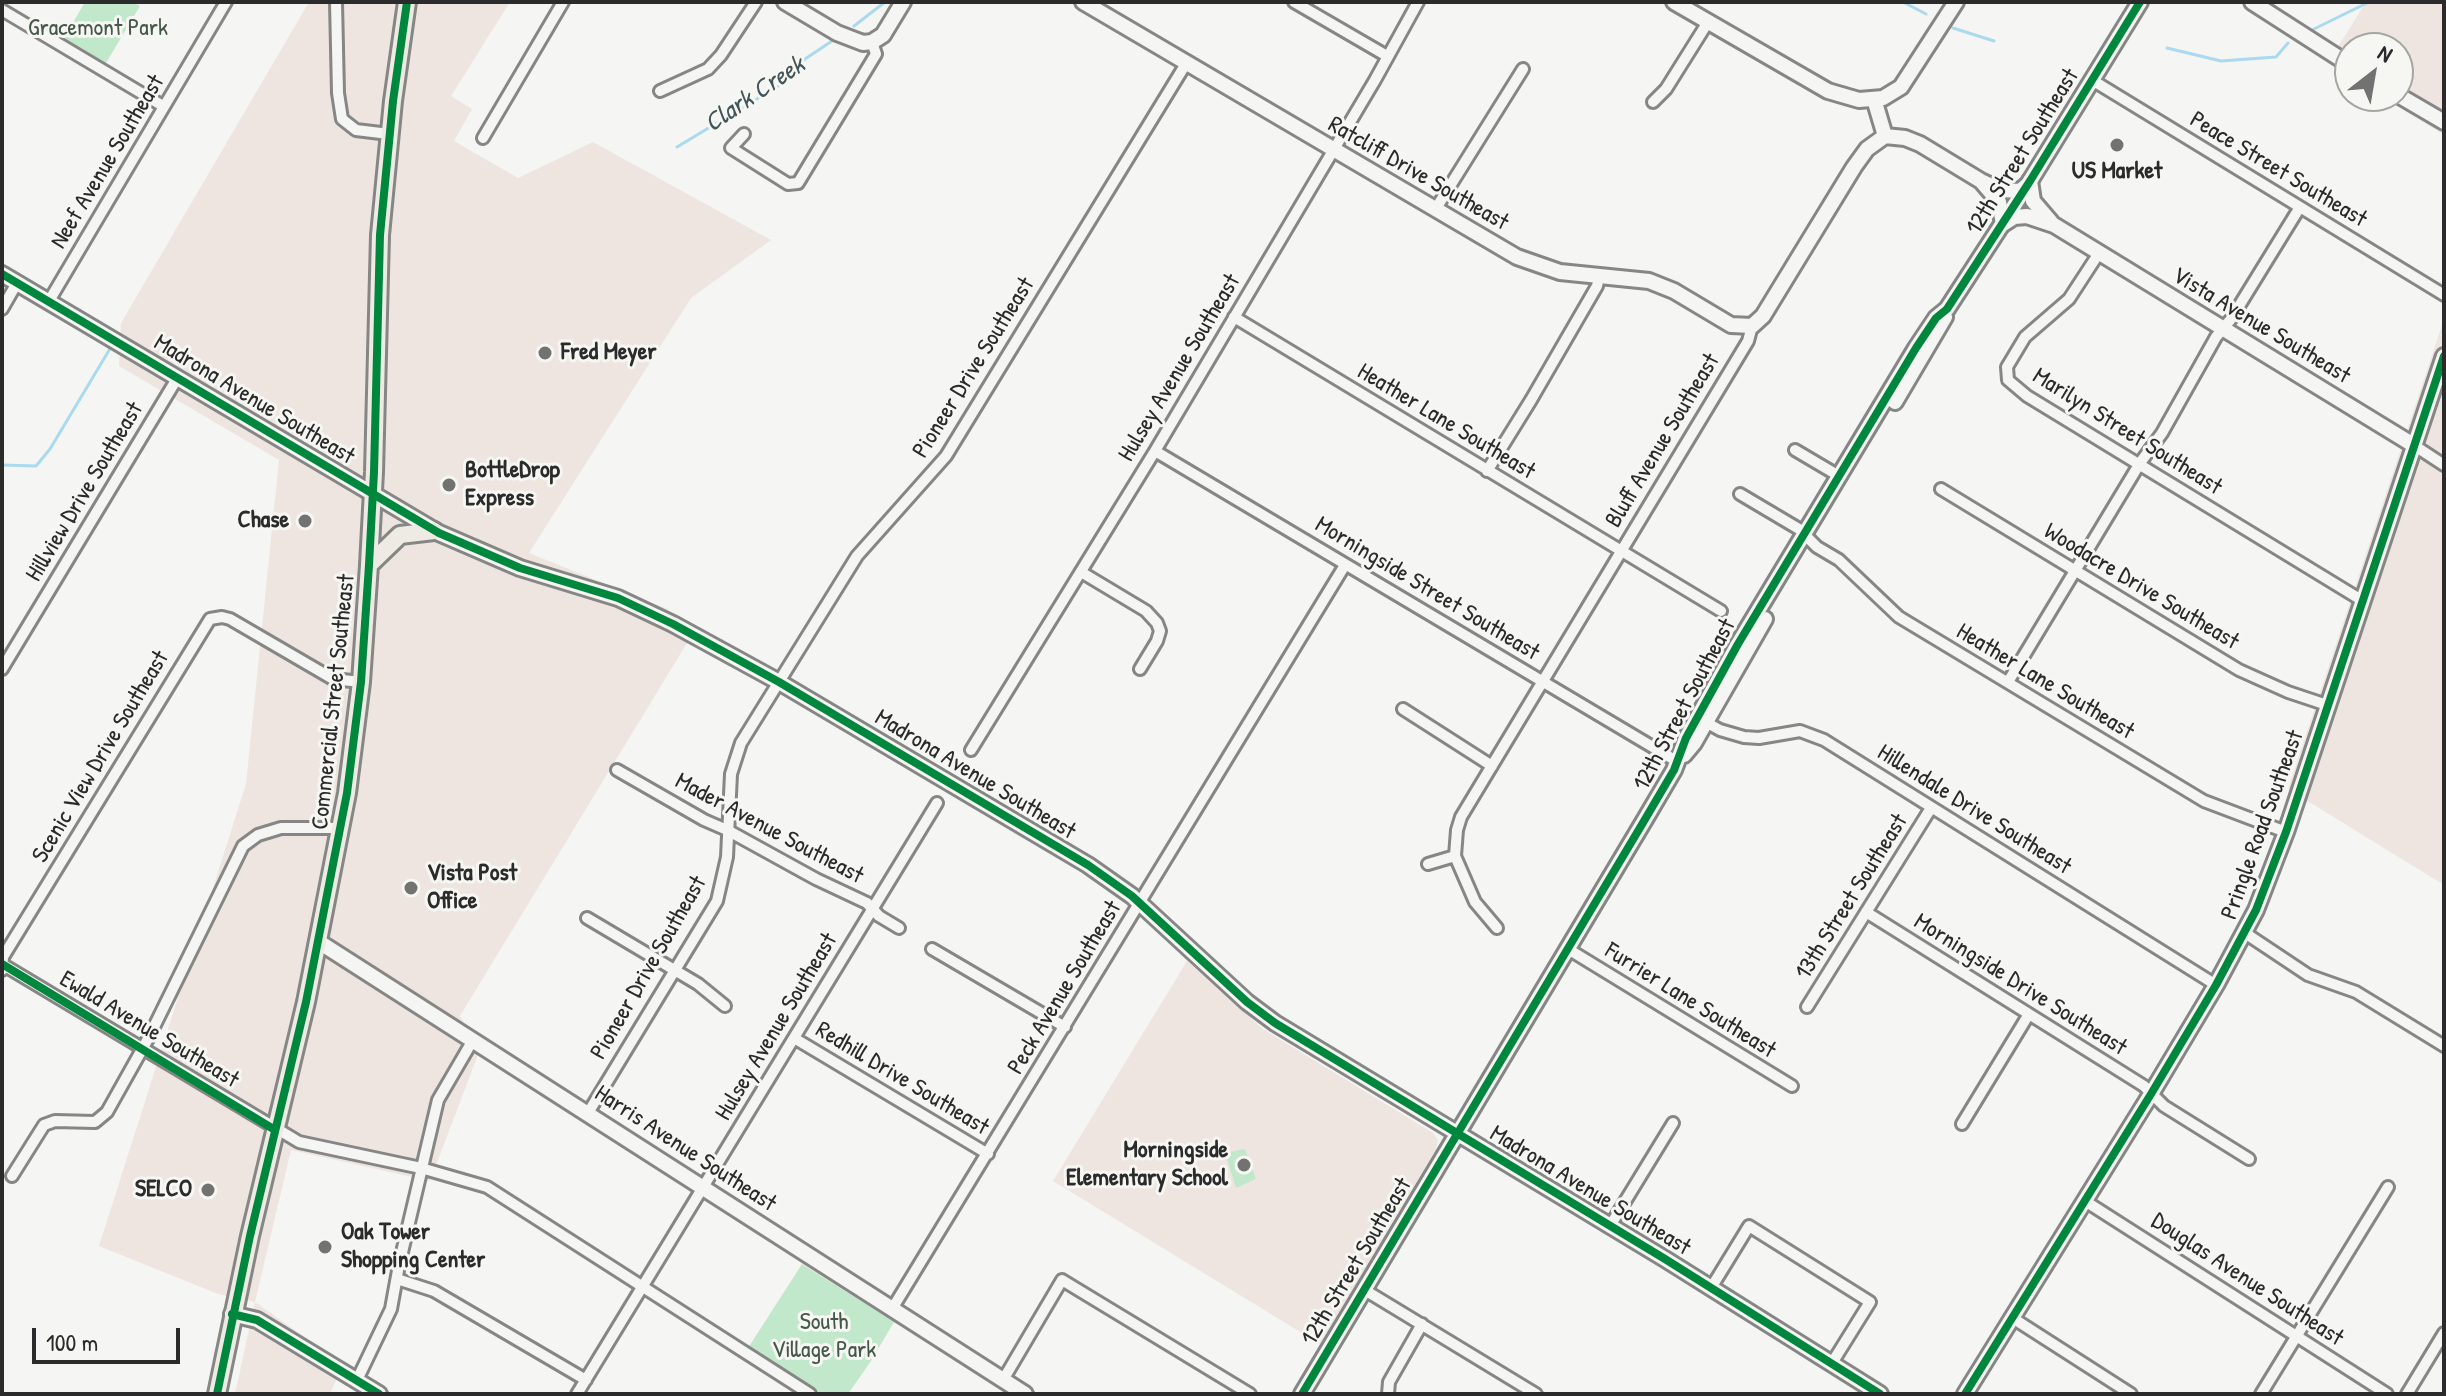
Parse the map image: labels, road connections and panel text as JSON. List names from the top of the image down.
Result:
{
  "streets": {
    "main road": [
      "12th Street Southeast",
      "Ratcliff Drive Southeast",
      "Vista Avenue Southeast",
      "Madrona Avenue Southeast",
      "Bluff Avenue Southeast",
      "Commercial Street Southeast",
      "Pringle Road Southeast",
      "Harris Avenue Southeast"
    ],
    "street": [
      "Neef Avenue Southeast",
      "Peace Street Southeast",
      "Pioneer Drive Southeast",
      "Hulsey Avenue Southeast",
      "Heather Lane Southeast",
      "Marilyn Street Southeast",
      "Hillview Drive Southeast",
      "Woodacre Drive Southeast",
      "Morningside Street Southeast",
      "Scenic View Drive Southeast",
      "Hillendale Drive Southeast",
      "Mader Avenue Southeast",
      "13th Street Southeast",
      "Morningside Drive Southeast",
      "Peck Avenue Southeast",
      "Furrier Lane Southeast",
      "Ewald Avenue Southeast",
      "Redhill Drive Southeast",
      "Douglas Avenue Southeast"
    ]
  },
  "crossings": [
    ["12th Street Southeast", "Peace Street Southeast"],
    ["12th Street Southeast", "Madrona Avenue Southeast"],
    ["12th Street Southeast", "Heather Lane Southeast"],
    ["12th Street Southeast", "Morningside Street Southeast"],
    ["12th Street Southeast", "Hillendale Drive Southeast"],
    ["12th Street Southeast", "Furrier Lane Southeast"],
    ["Neef Avenue Southeast", "Madrona Avenue Southeast"],
    ["Ratcliff Drive Southeast", "Pioneer Drive Southeast"],
    ["Ratcliff Drive Southeast", "Hulsey Avenue Southeast"],
    ["Ratcliff Drive Southeast", "Bluff Avenue Southeast"],
    ["Vista Avenue Southeast", "Marilyn Street Southeast"],
    ["Vista Avenue Southeast", "Pringle Road Southeast"],
    ["Pioneer Drive Southeast", "Madrona Avenue Southeast"],
    ["Pioneer Drive Southeast", "Mader Avenue Southeast"],
    ["Pioneer Drive Southeast", "Harris Avenue Southeast"],
    ["Hulsey Avenue Southeast", "Heather Lane Southeast"],
    ["Hulsey Avenue Southeast", "Morningside Street Southeast"],
    ["Hulsey Avenue Southeast", "Mader Avenue Southeast"],
    ["Hulsey Avenue Southeast", "Ewald Avenue Southeast"],
    ["Hulsey Avenue Southeast", "Redhill Drive Southeast"],
    ["Hulsey Avenue Southeast", "Harris Avenue Southeast"],
    ["Madrona Avenue Southeast", "Hillview Drive Southeast"],
    ["Madrona Avenue Southeast", "Commercial Street Southeast"],
    ["Madrona Avenue Southeast", "Peck Avenue Southeast"],
    ["Heather Lane Southeast", "Bluff Avenue Southeast"],
    ["Heather Lane Southeast", "Pringle Road Southeast"],
    ["Marilyn Street Southeast", "Pringle Road Southeast"],
    ["Bluff Avenue Southeast", "Morningside Street Southeast"],
    ["Woodacre Drive Southeast", "Pringle Road Southeast"],
    ["Morningside Street Southeast", "Peck Avenue Southeast"],
    ["Commercial Street Southeast", "Scenic View Drive Southeast"],
    ["Commercial Street Southeast", "Ewald Avenue Southeast"],
    ["Commercial Street Southeast", "Harris Avenue Southeast"],
    ["Scenic View Drive Southeast", "Ewald Avenue Southeast"],
    ["Hillendale Drive Southeast", "Pringle Road Southeast"],
    ["Hillendale Drive Southeast", "13th Street Southeast"],
    ["Pringle Road Southeast", "Morningside Drive Southeast"],
    ["Pringle Road Southeast", "Douglas Avenue Southeast"],
    ["13th Street Southeast", "Morningside Drive Southeast"],
    ["Peck Avenue Southeast", "Redhill Drive Southeast"],
    ["Peck Avenue Southeast", "Harris Avenue Southeast"]
  ],
  "water": ["Clark Creek"],
  "parks": ["Gracemont Park", "South Village Park"],
  "places": [
    "US Market",
    "Fred Meyer",
    "BottleDrop Express",
    "Chase",
    "Vista Post Office",
    "Morningside Elementary School",
    "SELCO",
    "Oak Tower Shopping Center"
  ],
  "scale_bar": "100 m",
  "north": "top right"
}
